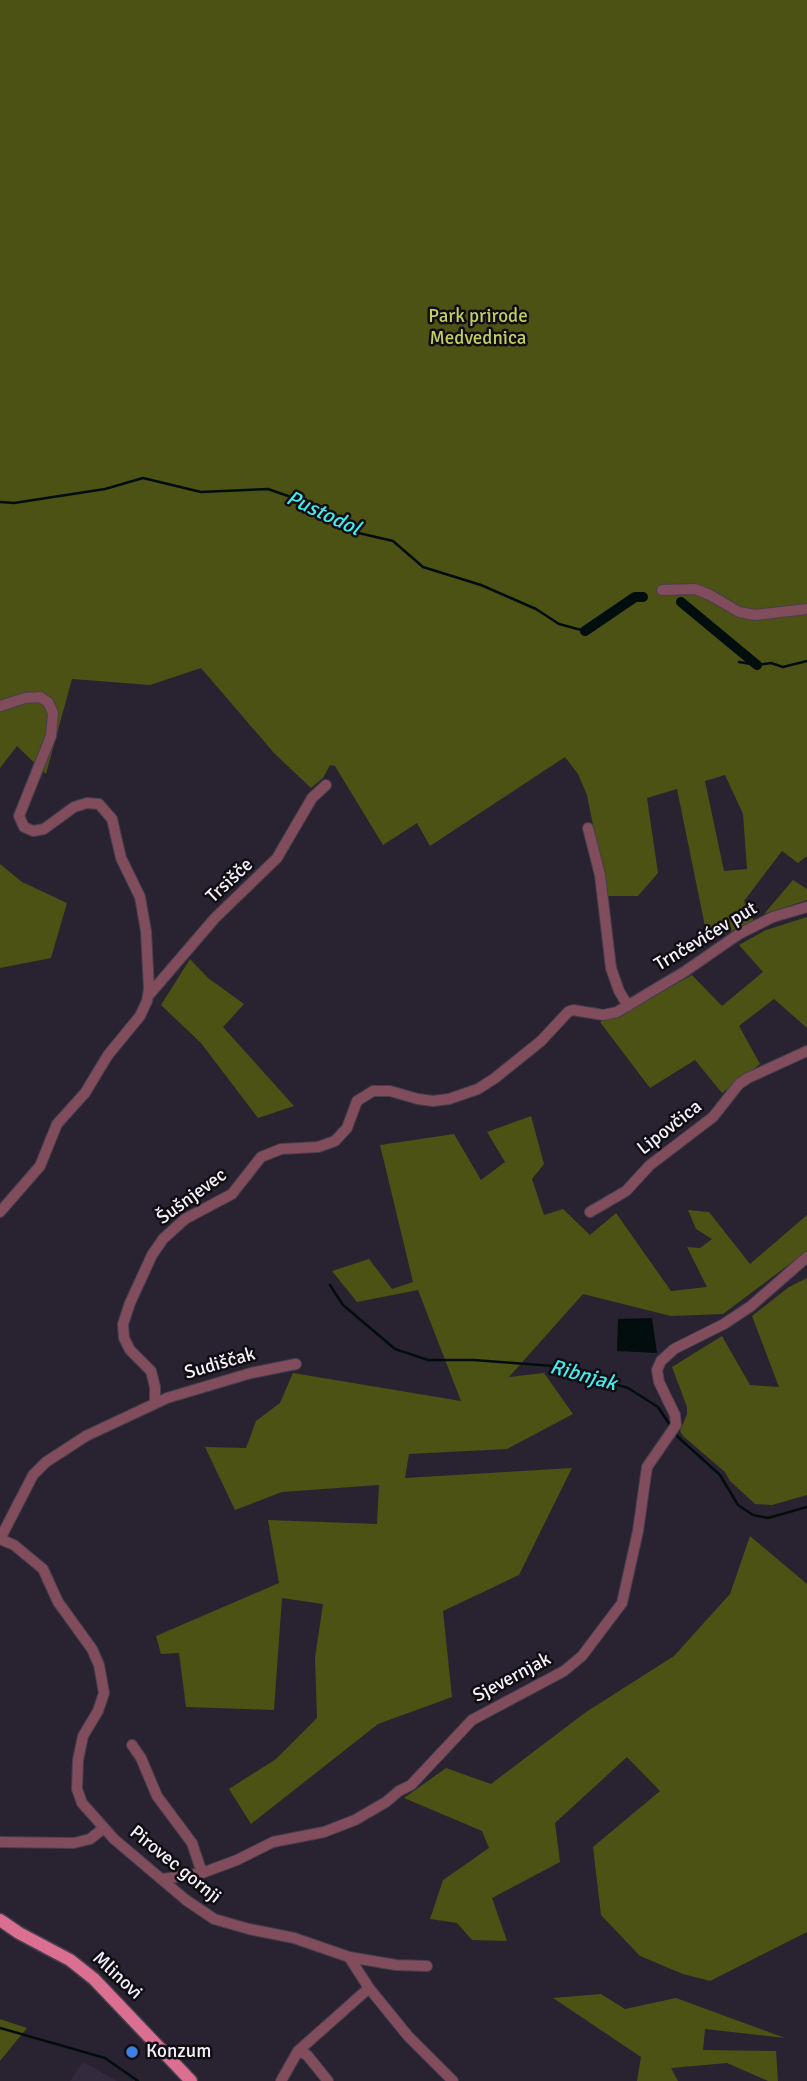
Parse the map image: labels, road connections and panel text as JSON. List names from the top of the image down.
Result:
{
  "streets": {
    "main road": ["Mlinovi"],
    "street": [
      "Trsišče",
      "Trnčevićev put",
      "Lipovčica",
      "Šušnjevec",
      "Sudiščak",
      "Sjevernjak",
      "Pirovec gornji"
    ]
  },
  "crossings": [
    ["Trnčevićev put", "Šušnjevec"],
    ["Šušnjevec", "Sudiščak"],
    ["Sjevernjak", "Pirovec gornji"]
  ],
  "water": ["Pustodol", "Ribnjak"],
  "parks": ["Park prirode Medvednica"],
  "places": ["Konzum"]
}
